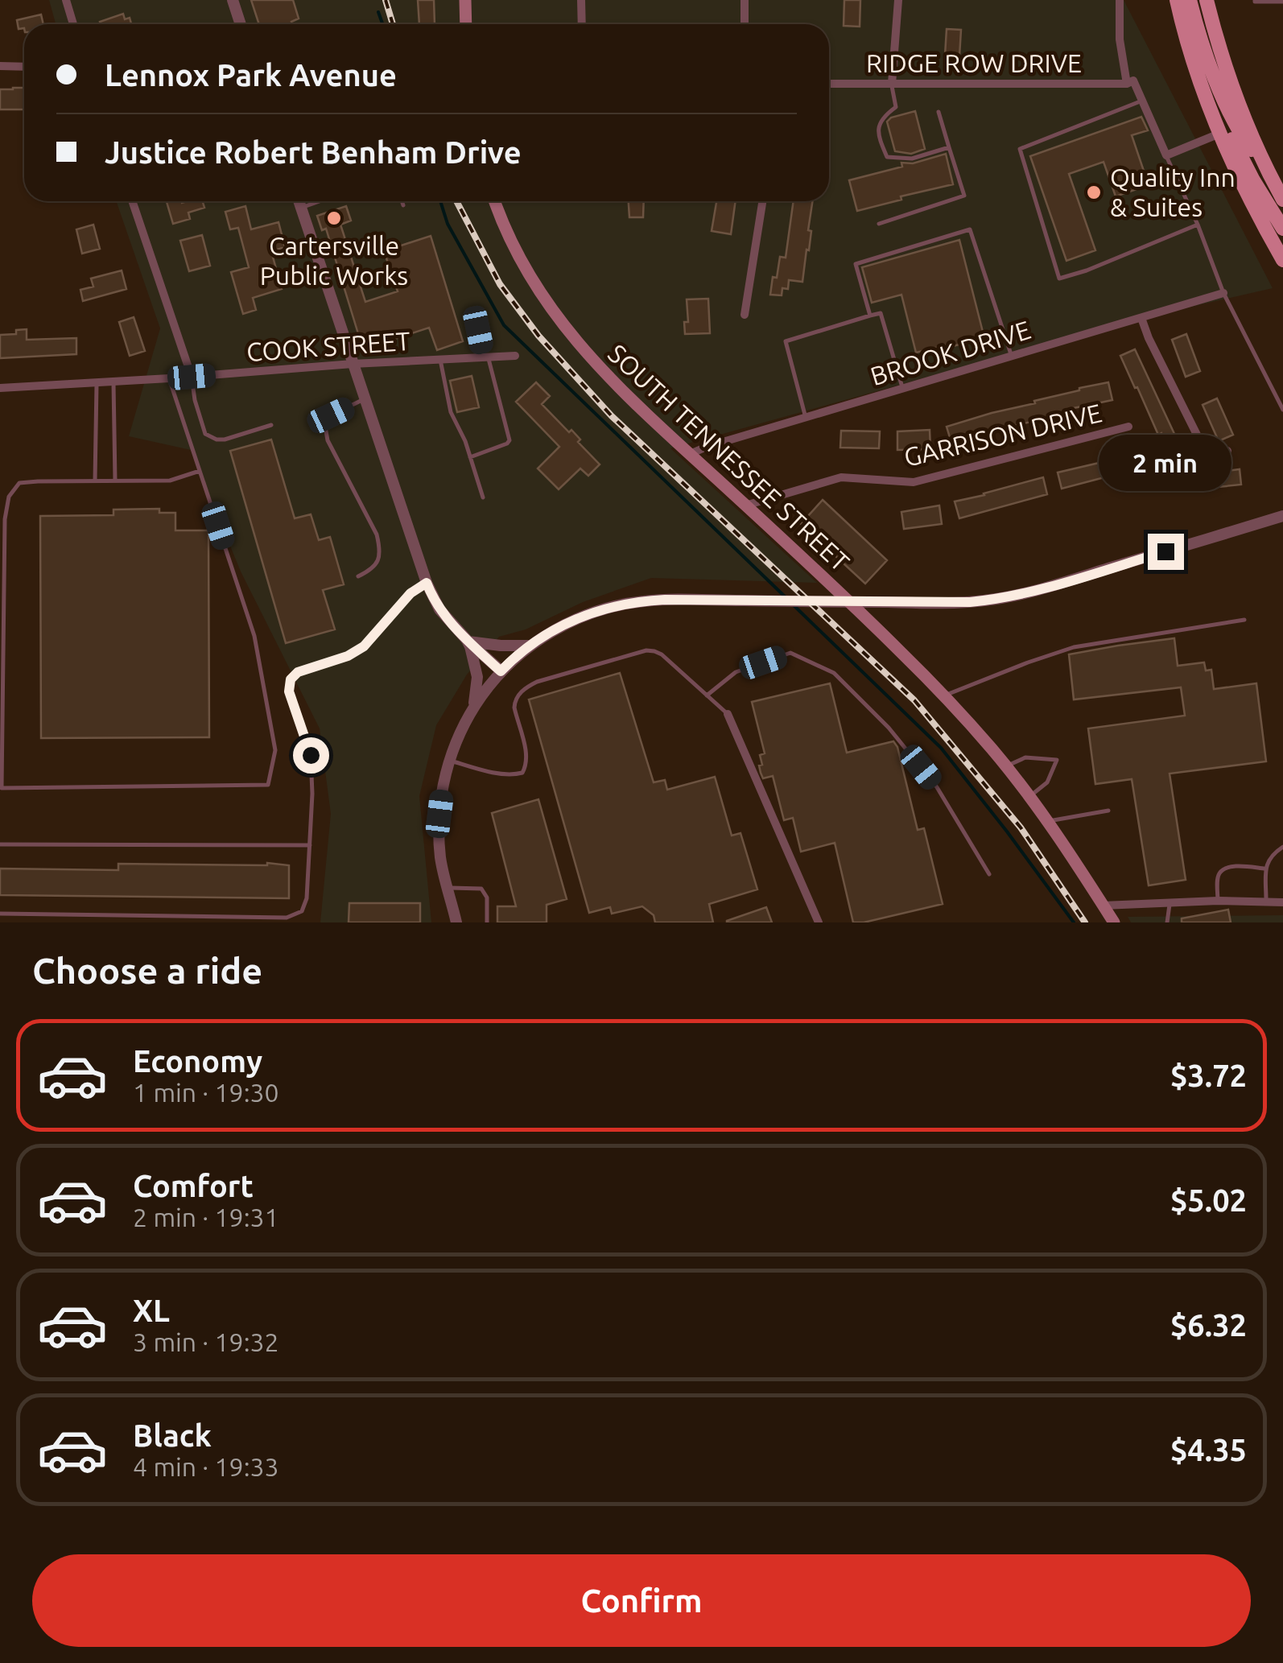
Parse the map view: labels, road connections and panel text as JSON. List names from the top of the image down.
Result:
{
  "streets": {
    "main road": ["SOUTH TENNESSEE STREET"],
    "street": [
      "RIDGE ROW DRIVE",
      "COOK STREET",
      "BROOK DRIVE",
      "GARRISON DRIVE"
    ]
  },
  "crossings": [
    ["BROOK DRIVE", "SOUTH TENNESSEE STREET"],
    ["GARRISON DRIVE", "SOUTH TENNESSEE STREET"]
  ],
  "places": ["Quality Inn & Suites", "Cartersville Public Works"],
  "page": {
    "banner": ["Lennox Park Avenue", "Justice Robert Benham Drive"],
    "bubble": "2 min",
    "heading": "Choose a ride",
    "list": [
      {
        "name": "Economy",
        "note": "1 min · 19:30",
        "value": "$3.72"
      },
      {
        "name": "Comfort",
        "note": "2 min · 19:31",
        "value": "$5.02"
      },
      {
        "name": "XL",
        "note": "3 min · 19:32",
        "value": "$6.32"
      },
      {
        "name": "Black",
        "note": "4 min · 19:33",
        "value": "$4.35"
      }
    ],
    "buttons": "Confirm"
  }
}
